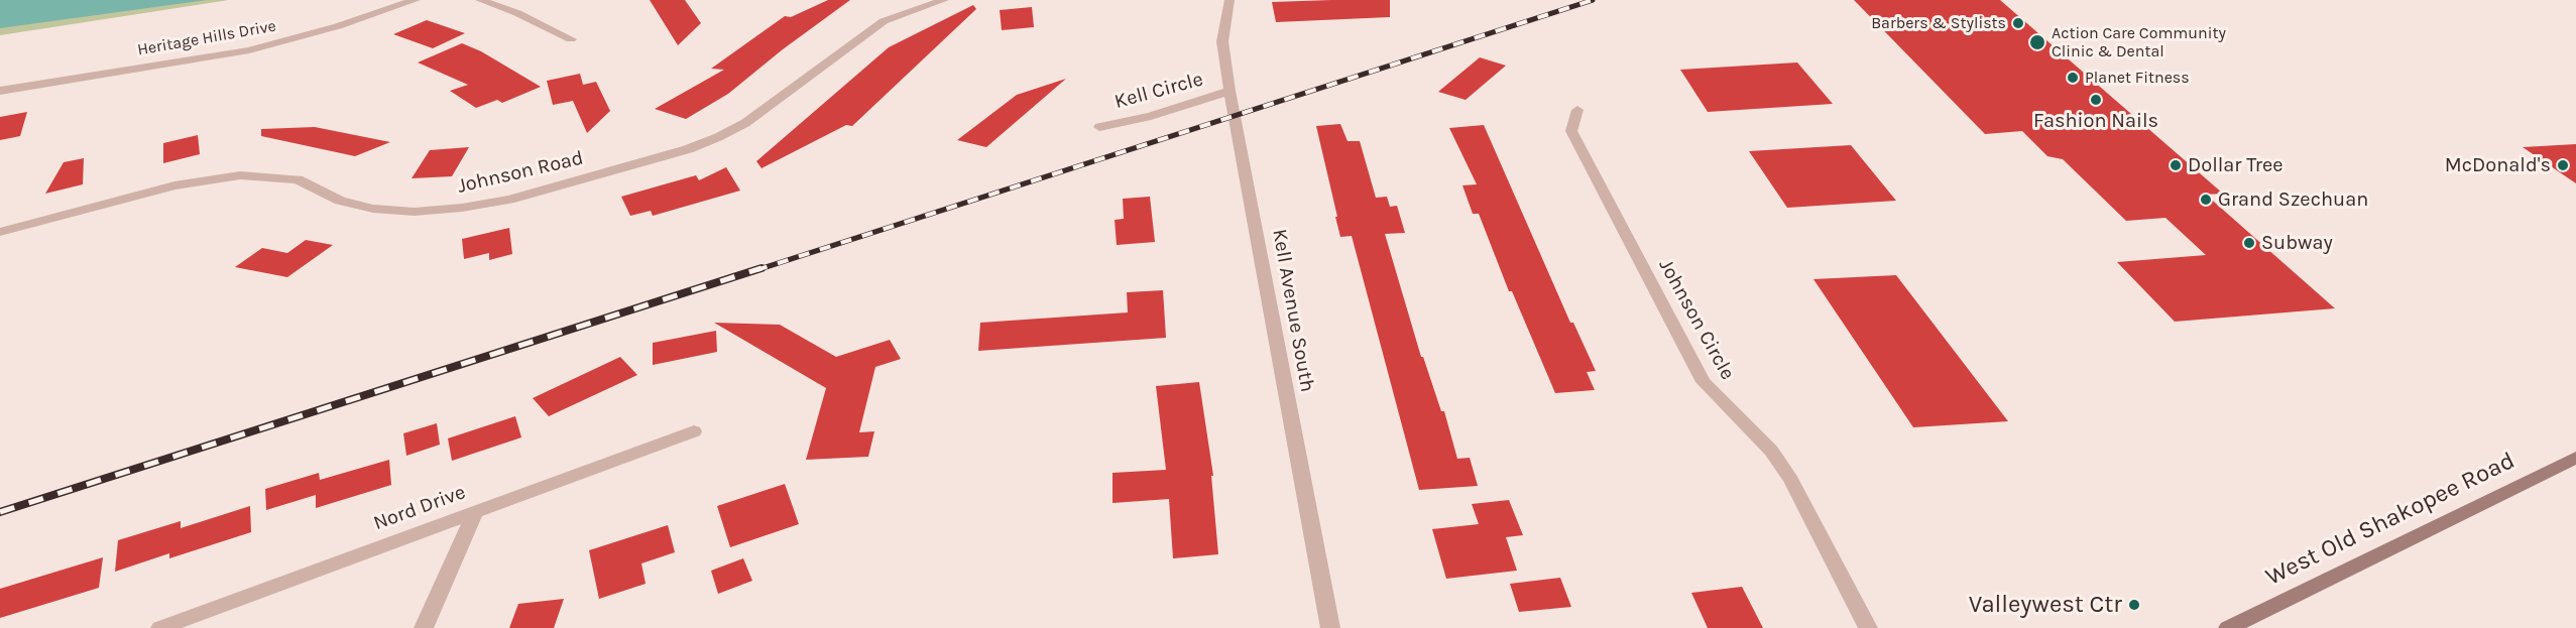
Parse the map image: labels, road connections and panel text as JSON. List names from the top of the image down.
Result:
{
  "streets": {
    "main road": ["West Old Shakopee Road"],
    "street": [
      "Heritage Hills Drive",
      "Kell Circle",
      "Johnson Road",
      "Kell Avenue South",
      "Johnson Circle",
      "Nord Drive"
    ]
  },
  "crossings": [
    ["Kell Circle", "Kell Avenue South"]
  ],
  "places": [
    "Barbers & Stylists",
    "Action Care Community Clinic & Dental",
    "Planet Fitness",
    "Fashion Nails",
    "Dollar Tree",
    "McDonald's",
    "Grand Szechuan",
    "Subway",
    "Valleywest Ctr"
  ]
}
